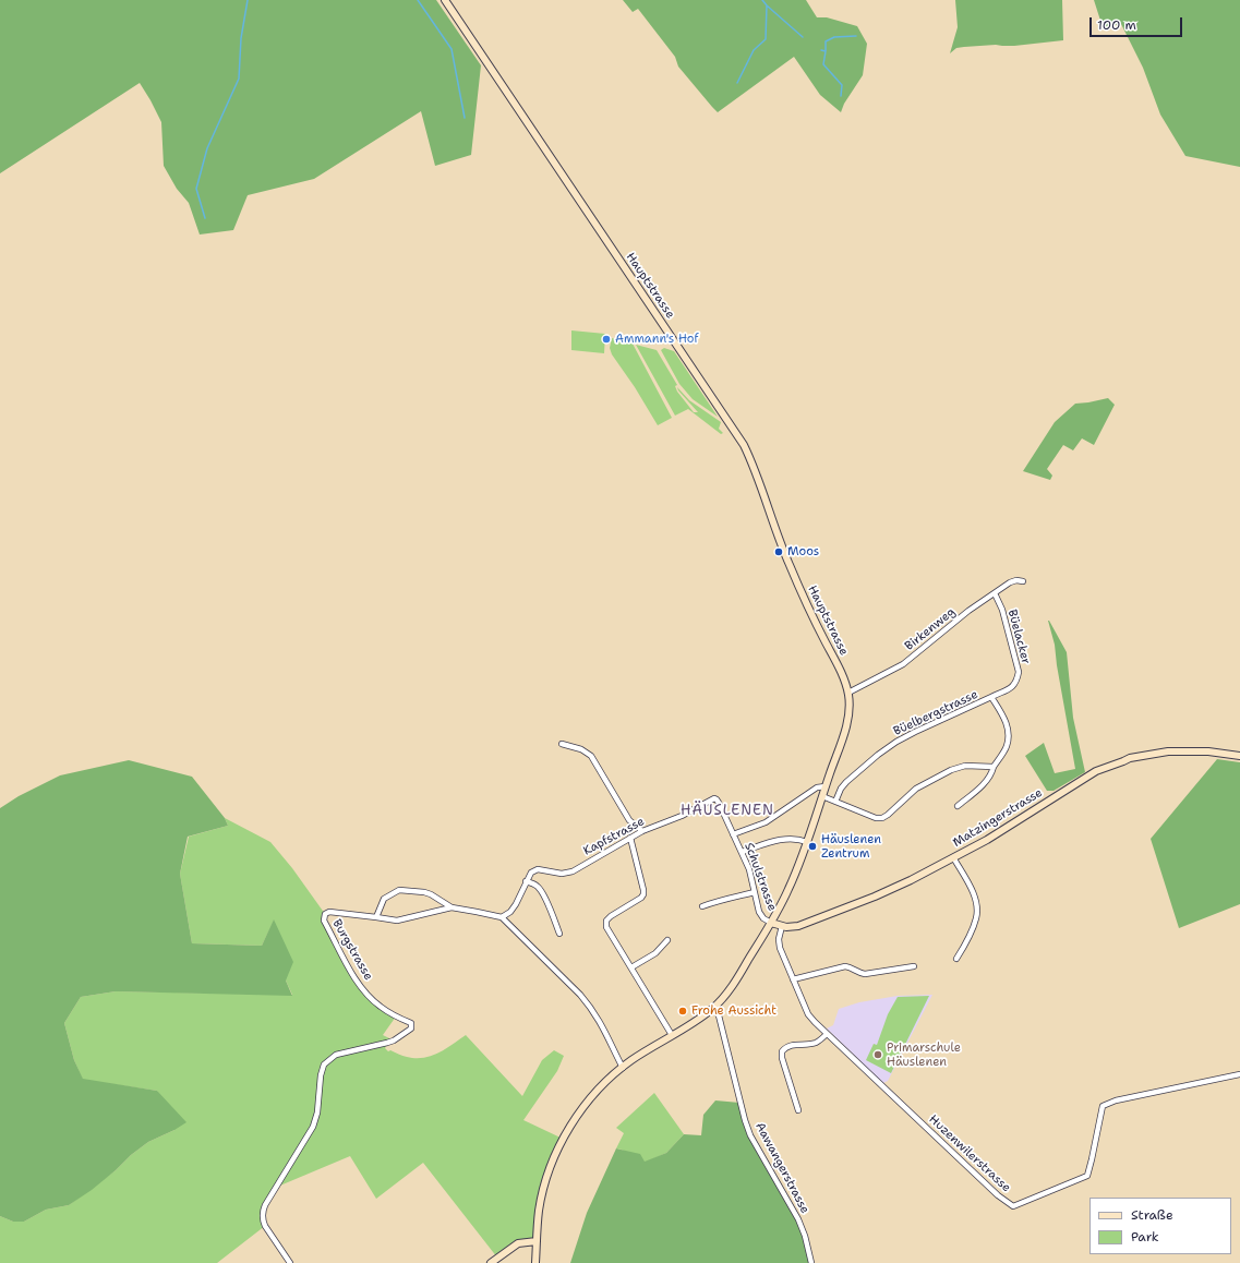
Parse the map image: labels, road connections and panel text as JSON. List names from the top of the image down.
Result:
{
  "streets": {
    "street": [
      "Hauptstrasse",
      "Birkenweg",
      "Büelacker",
      "Büelbergstrasse",
      "Matzingerstrasse",
      "Kapfstrasse",
      "Schulstrasse",
      "Burgstrasse",
      "Huzenwilerstrasse",
      "Aawangerstrasse"
    ]
  },
  "crossings": [
    ["Hauptstrasse", "Birkenweg"],
    ["Hauptstrasse", "Matzingerstrasse"],
    ["Hauptstrasse", "Schulstrasse"],
    ["Hauptstrasse", "Aawangerstrasse"],
    ["Birkenweg", "Büelacker"],
    ["Büelacker", "Büelbergstrasse"],
    ["Matzingerstrasse", "Schulstrasse"],
    ["Matzingerstrasse", "Huzenwilerstrasse"],
    ["Kapfstrasse", "Schulstrasse"],
    ["Kapfstrasse", "Burgstrasse"]
  ],
  "districts": ["HÄUSLENEN"],
  "places": [
    "Ammann's Hof",
    "Moos",
    "Häuslenen Zentrum",
    "Frohe Aussicht",
    "Primarschule Häuslenen"
  ],
  "legend": ["Straße", "Park"],
  "scale_bar": "100 m"
}
